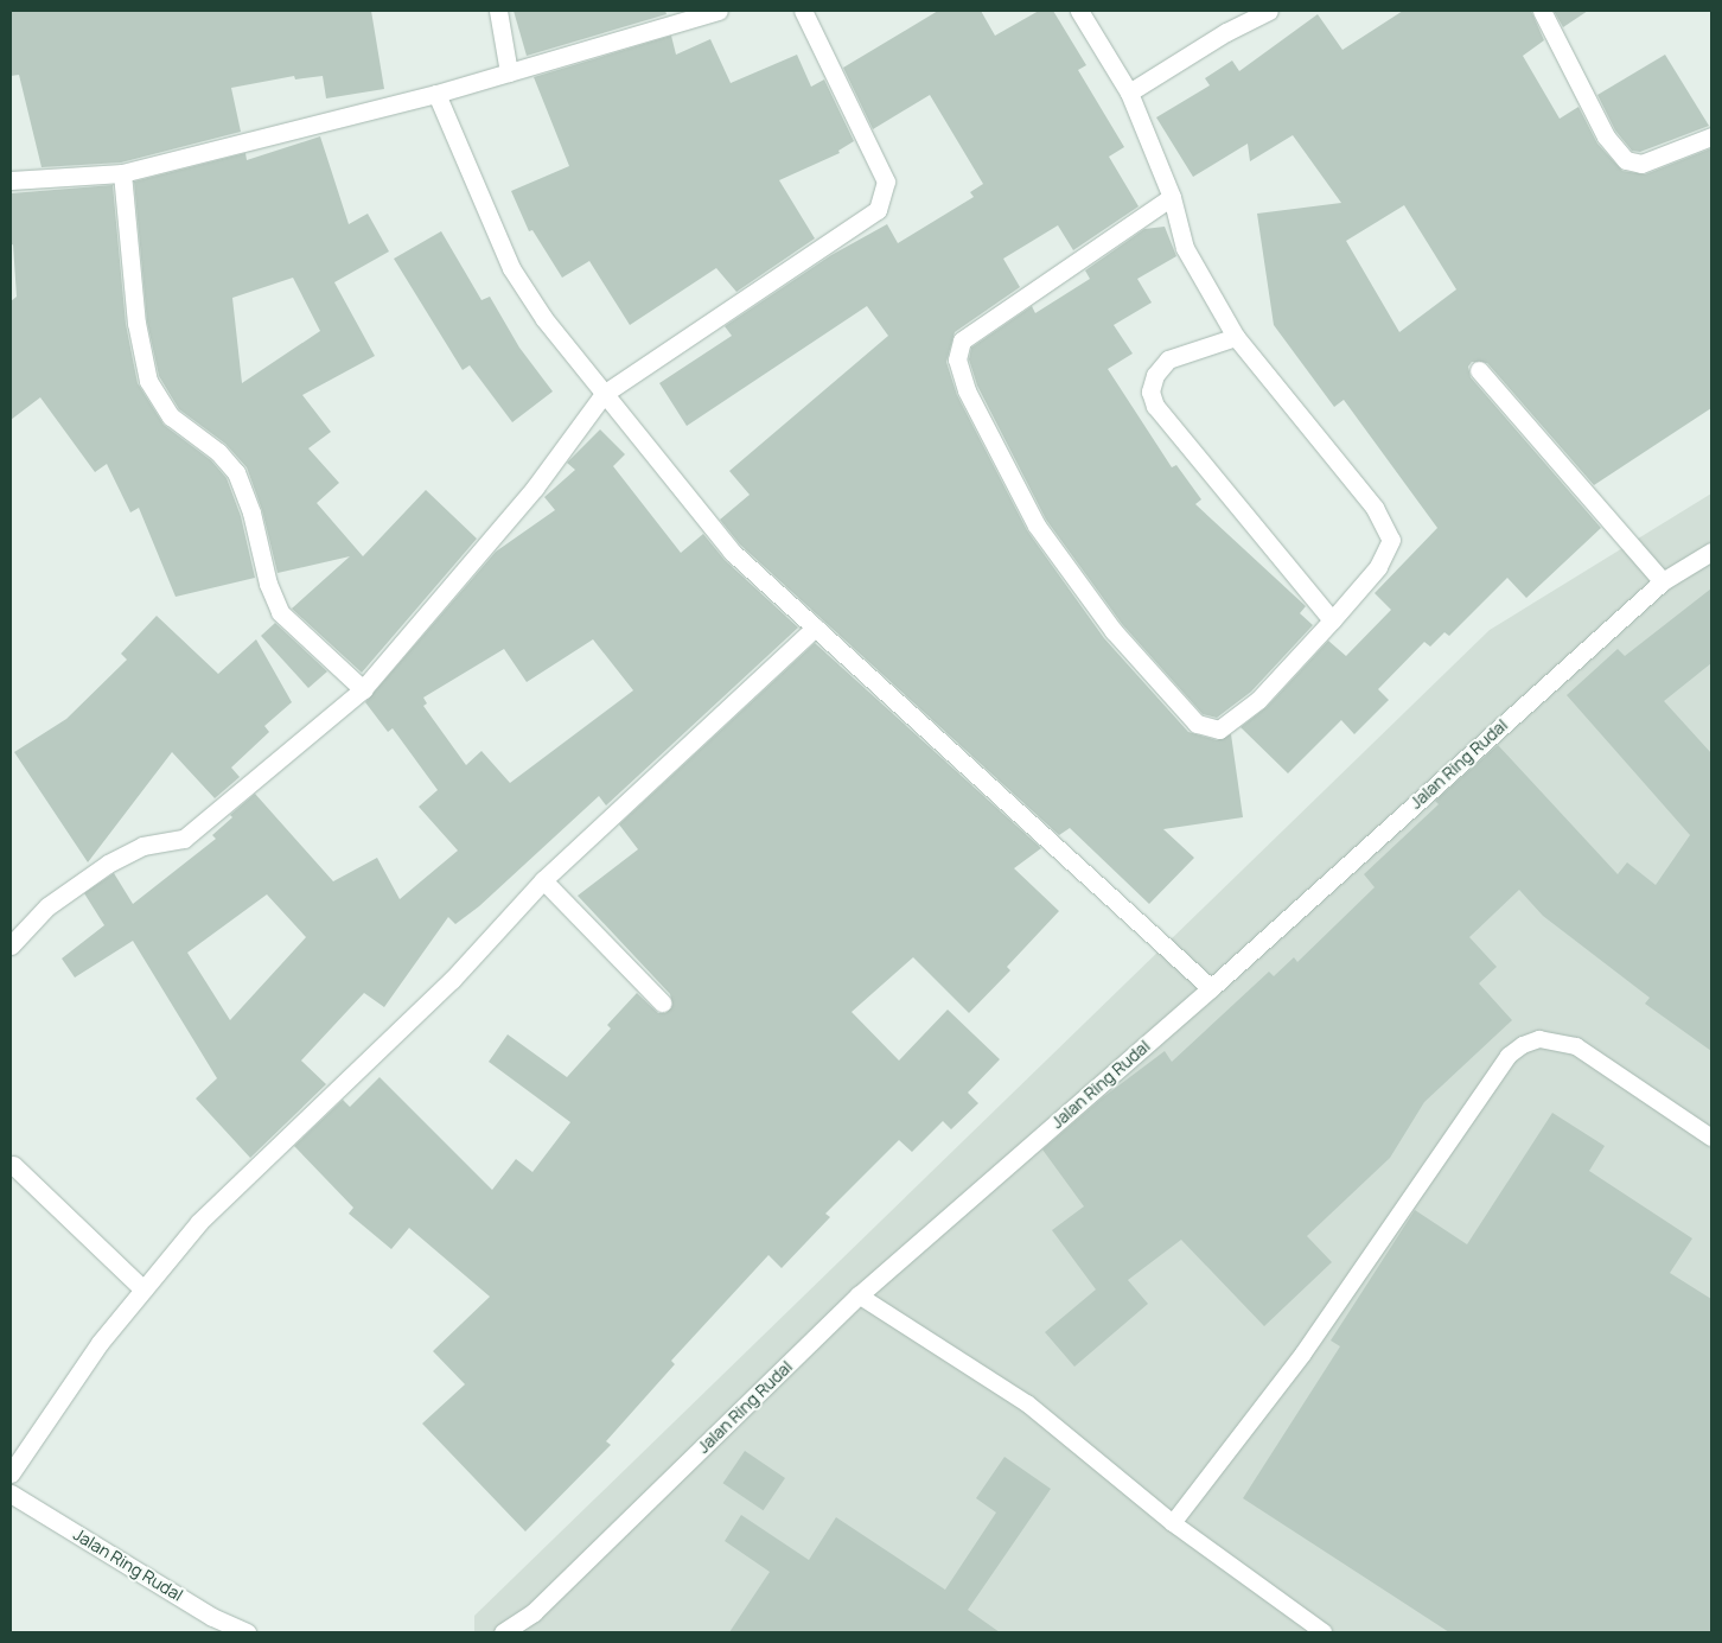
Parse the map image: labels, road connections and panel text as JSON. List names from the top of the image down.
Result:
{
  "streets": {
    "street": ["Jalan Ring Rudal"]
  }
}
